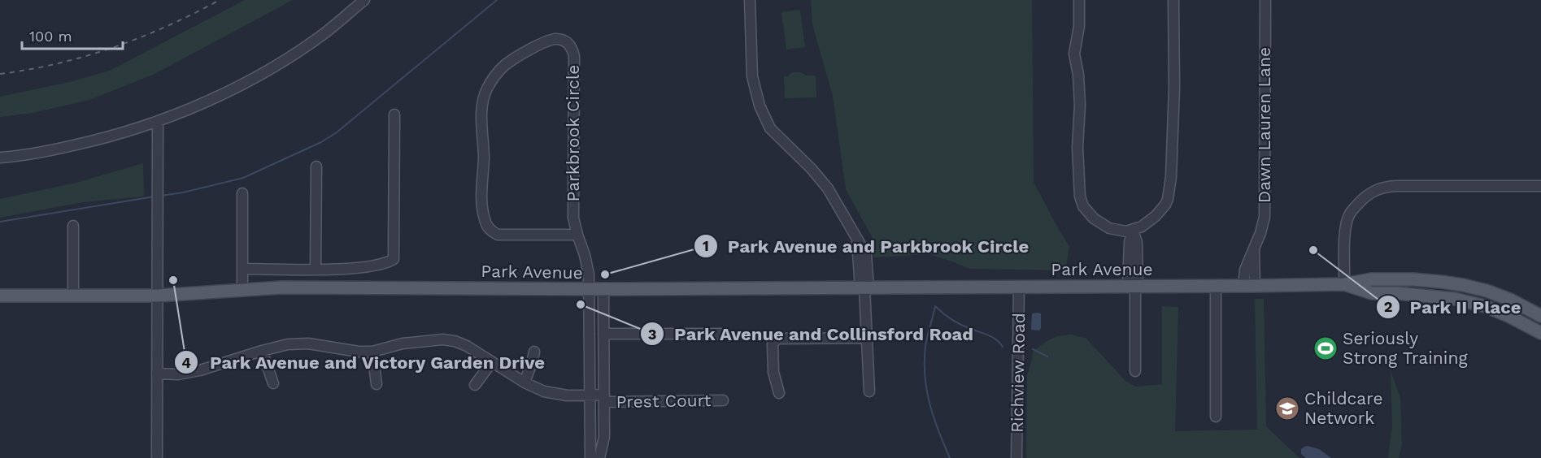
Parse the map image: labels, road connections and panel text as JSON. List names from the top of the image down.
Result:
{
  "streets": {
    "main road": ["Park Avenue"],
    "street": [
      "Dawn Lauren Lane",
      "Parkbrook Circle",
      "Richview Road",
      "Prest Court"
    ]
  },
  "crossings": [
    ["Dawn Lauren Lane", "Park Avenue"],
    ["Parkbrook Circle", "Park Avenue"],
    ["Parkbrook Circle", "Prest Court"],
    ["Park Avenue", "Richview Road"]
  ],
  "places": {
    "other": [
      "Park II Place",
      "Park Avenue and Parkbrook Circle",
      "Park Avenue and Victory Garden Drive",
      "Park Avenue and Collinsford Road"
    ],
    "sports": ["Seriously Strong Training"],
    "school or university": ["Childcare Network"]
  },
  "scale_bar": "100 m"
}
